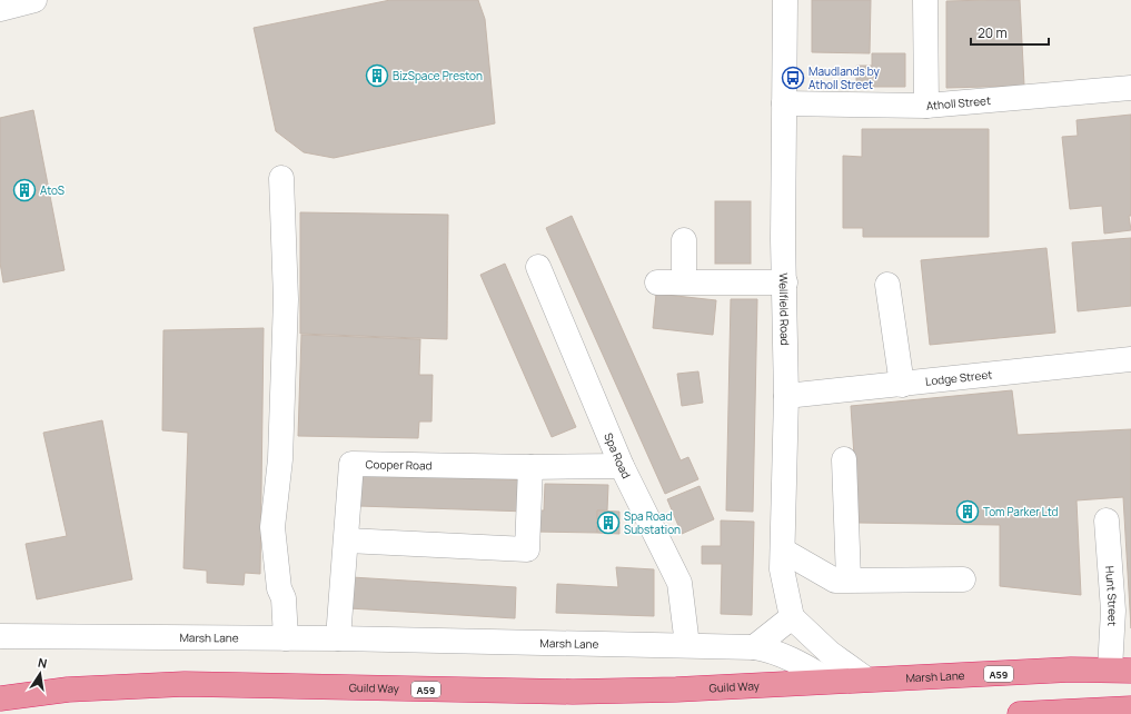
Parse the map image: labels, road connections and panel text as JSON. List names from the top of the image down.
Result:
{
  "streets": {
    "highway": ["Marsh Lane", "A59", "Guild Way"],
    "street": [
      "Atholl Street",
      "Wellfield Road",
      "Lodge Street",
      "Spa Road",
      "Cooper Road",
      "Hunt Street"
    ]
  },
  "crossings": [
    ["Atholl Street", "Wellfield Road"],
    ["Wellfield Road", "Lodge Street"],
    ["Spa Road", "Cooper Road"],
    ["Spa Road", "Marsh Lane"],
    ["Cooper Road", "Marsh Lane"],
    ["Hunt Street", "Marsh Lane"],
    ["Marsh Lane", "Guild Way"]
  ],
  "places": {
    "building": [
      "BizSpace Preston",
      "AtoS",
      "Tom Parker Ltd",
      "Spa Road Substation"
    ],
    "bus stop": ["Maudlands by Atholl Street"]
  },
  "scale_bar": "20 m",
  "north": "top"
}
